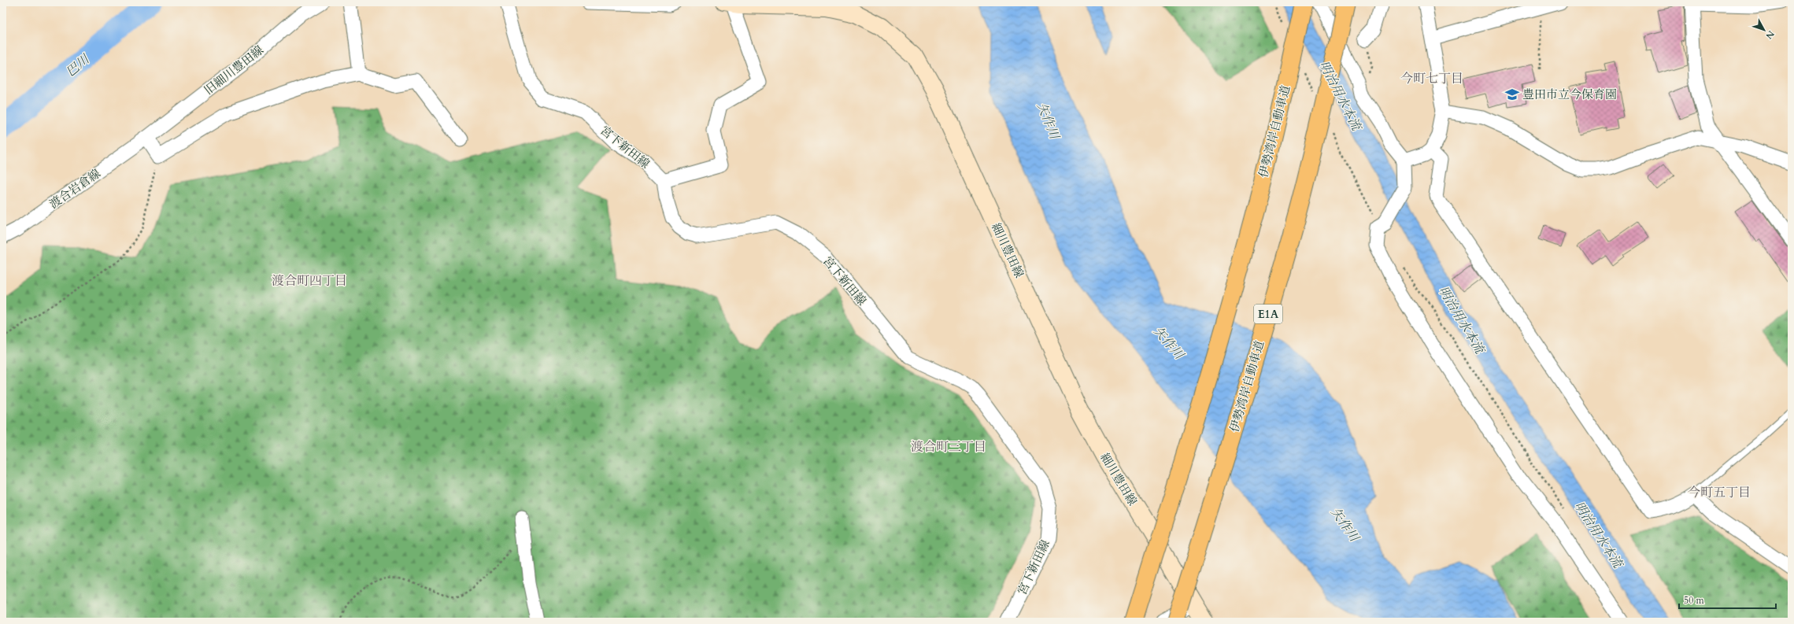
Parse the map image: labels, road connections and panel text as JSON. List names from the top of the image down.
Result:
{
  "streets": {
    "highway": ["伊勢湾岸自動車道", "E1A"],
    "main road": ["細川豊田線"],
    "street": ["旧細川豊田線", "宮下新田線", "渡合岩倉線"]
  },
  "crossings": [
    ["旧細川豊田線", "渡合岩倉線"]
  ],
  "districts": [
    "今町七丁目",
    "渡合町四丁目",
    "渡合町三丁目",
    "今町五丁目"
  ],
  "water": ["巴川", "明治用水本流", "矢作川"],
  "places": {
    "school or university": ["豊田市立今保育園"]
  },
  "scale_bar": "50 m",
  "north": "bottom right"
}
